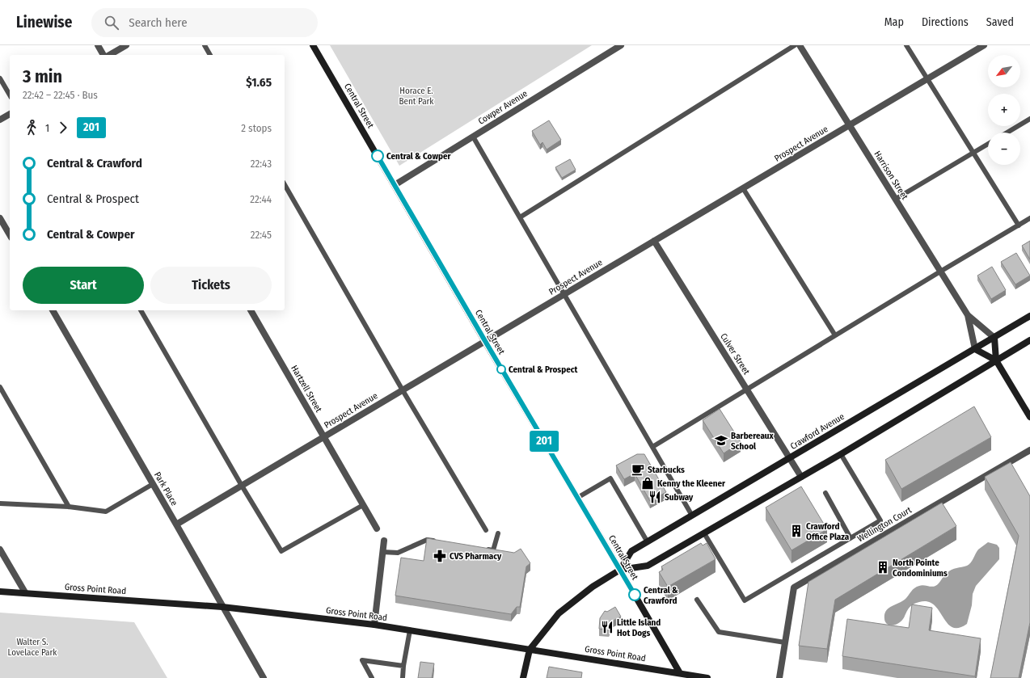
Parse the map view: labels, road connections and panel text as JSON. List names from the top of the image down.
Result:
{
  "streets": {
    "main road": ["Central Street", "Crawford Avenue", "Gross Point Road"],
    "street": [
      "Cowper Avenue",
      "Prospect Avenue",
      "Harrison Street",
      "Culver Street",
      "Hartzell Street",
      "Park Place",
      "Wellington Court"
    ]
  },
  "crossings": [
    ["Central Street", "Cowper Avenue"],
    ["Central Street", "Prospect Avenue"],
    ["Central Street", "Crawford Avenue"],
    ["Central Street", "Gross Point Road"],
    ["Prospect Avenue", "Harrison Street"],
    ["Prospect Avenue", "Culver Street"],
    ["Prospect Avenue", "Hartzell Street"],
    ["Prospect Avenue", "Park Place"],
    ["Harrison Street", "Crawford Avenue"],
    ["Culver Street", "Crawford Avenue"],
    ["Crawford Avenue", "Gross Point Road"],
    ["Park Place", "Gross Point Road"]
  ],
  "parks": ["Horace E. Bent Park", "Walter S. Lovelace Park"],
  "places": {
    "other": ["Central & Cowper", "Central & Prospect", "Central & Crawford"],
    "school or university": ["Barbereaux School"],
    "cafe": ["Starbucks"],
    "shop": ["Kenny the Kleener"],
    "restaurant": ["Subway", "Little Island Hot Dogs"],
    "building": ["Crawford Office Plaza", "North Pointe Condominiums"],
    "pharmacy": ["CVS Pharmacy"]
  },
  "lines": ["bus line 201"],
  "north": "bottom left",
  "page": {
    "header": "Linewise",
    "search": "Search here",
    "nav": ["Map", "Directions", "Saved"],
    "on_map": "201",
    "map_buttons": ["+", "−"],
    "heading": ["3 min", "22:42 – 22:45 · Bus", "$1.65"],
    "legs": ["1", "201", "2 stops"],
    "list": [
      {
        "name": "Central & Crawford",
        "value": "22:43"
      },
      {
        "name": "Central & Prospect",
        "value": "22:44"
      },
      {
        "name": "Central & Cowper",
        "value": "22:45"
      }
    ],
    "buttons": ["Start", "Tickets"]
  }
}
